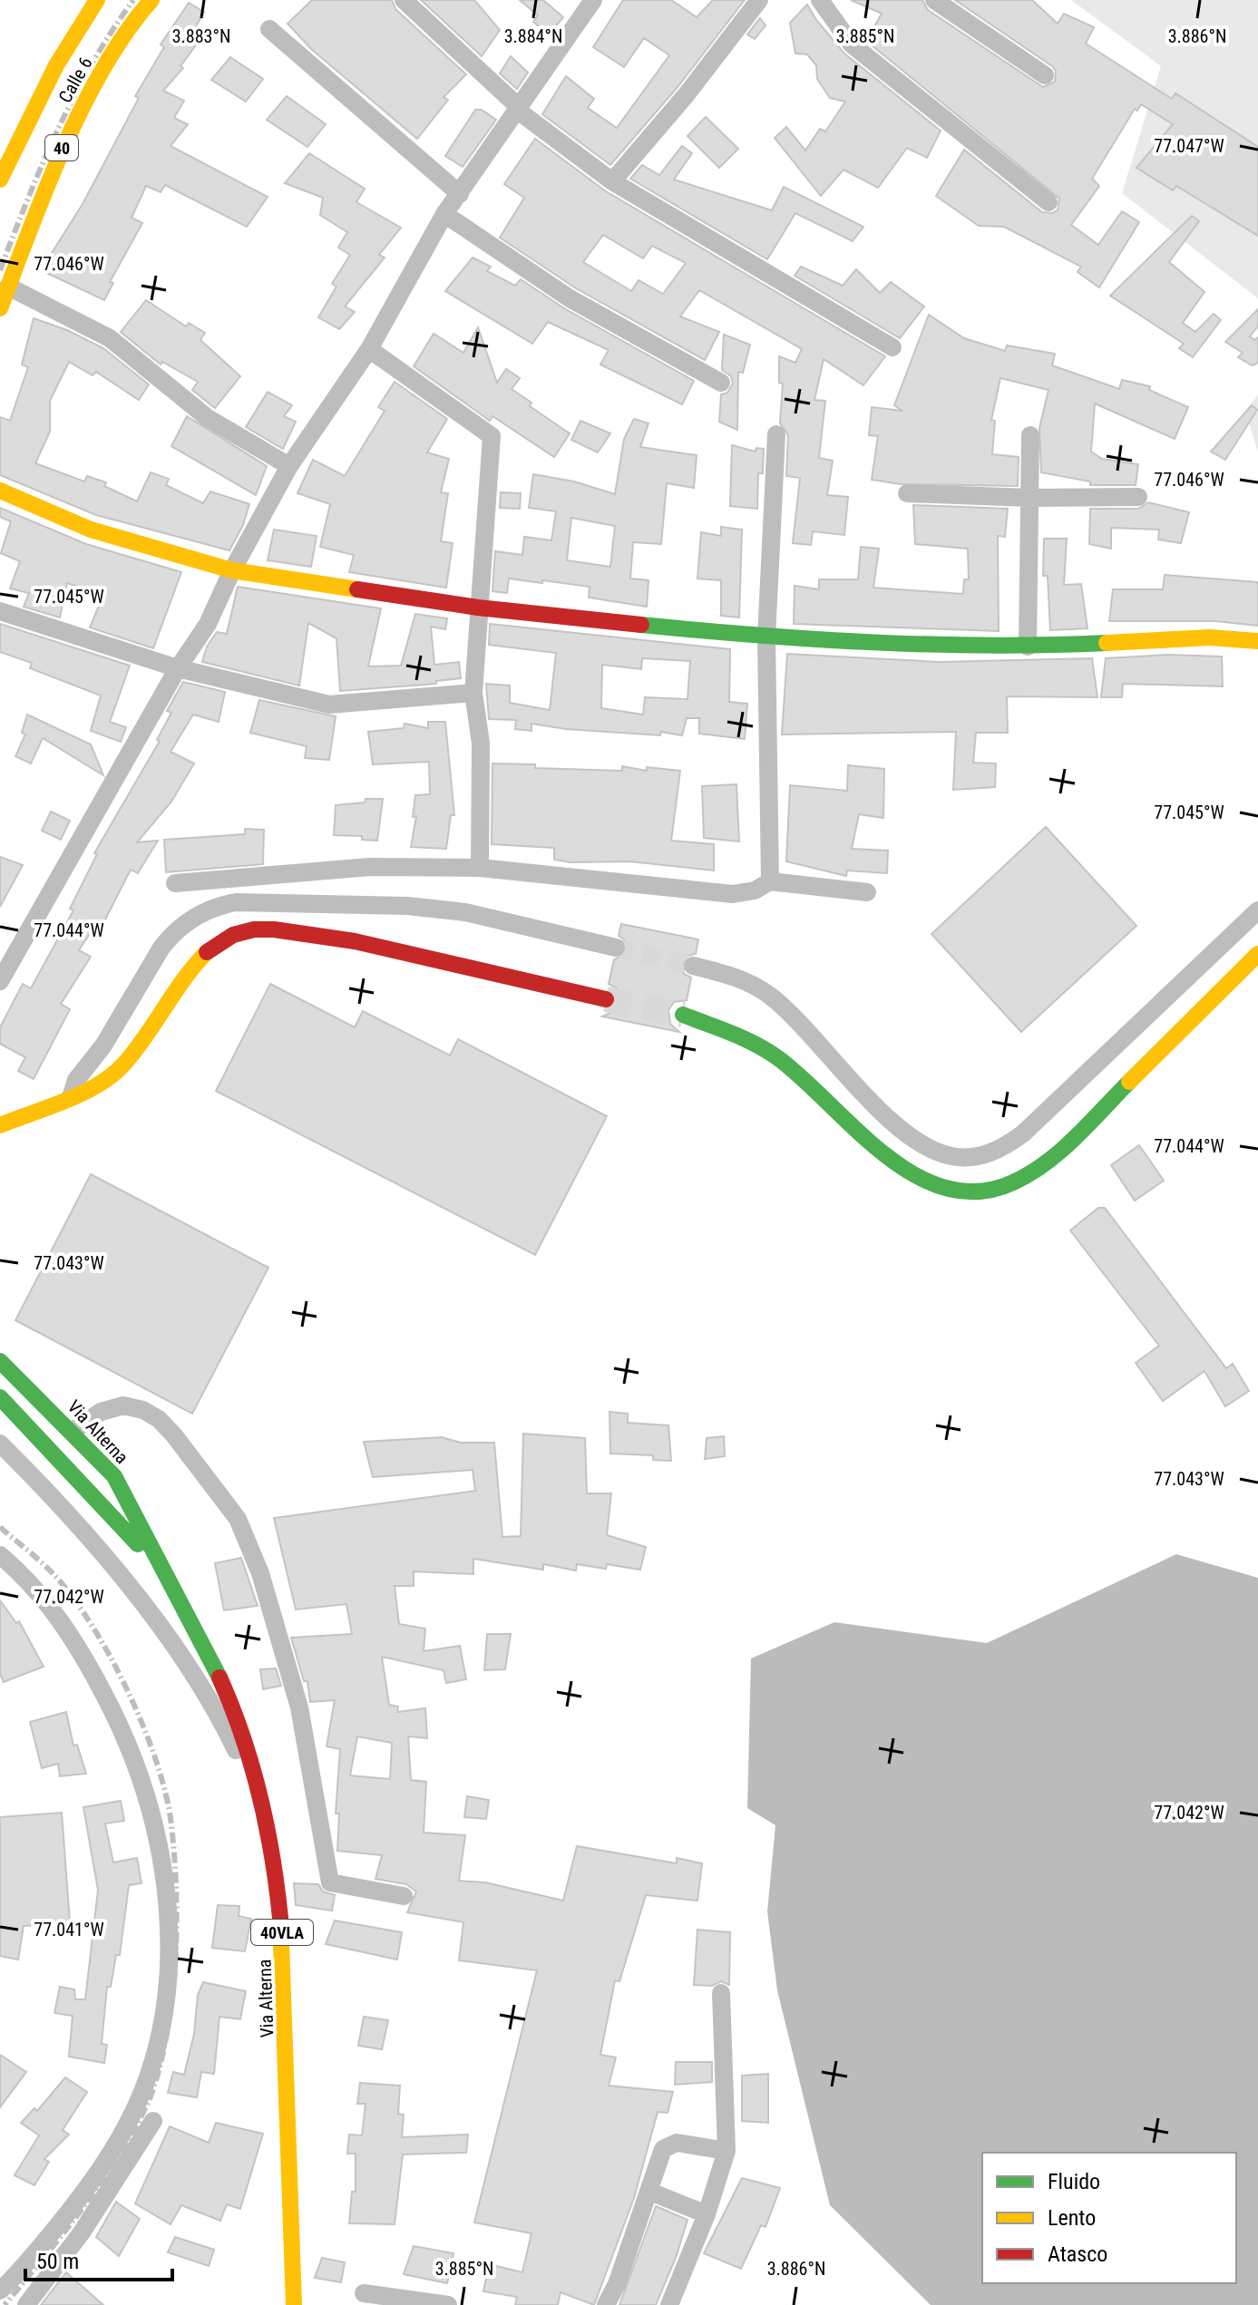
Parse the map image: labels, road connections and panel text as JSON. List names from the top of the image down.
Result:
{
  "streets": {
    "main road": [
      "Calle 6",
      "40",
      "Via Alterna",
      "40VLA"
    ]
  },
  "legend": ["Fluido", "Lento", "Atasco"],
  "scale_bar": "50 m",
  "coordinates": [
    "3.883°N",
    "3.884°N",
    "3.885°N",
    "3.886°N",
    "77.047°W",
    "77.046°W",
    "77.045°W",
    "77.044°W",
    "77.043°W",
    "77.042°W",
    "77.041°W"
  ]
}
